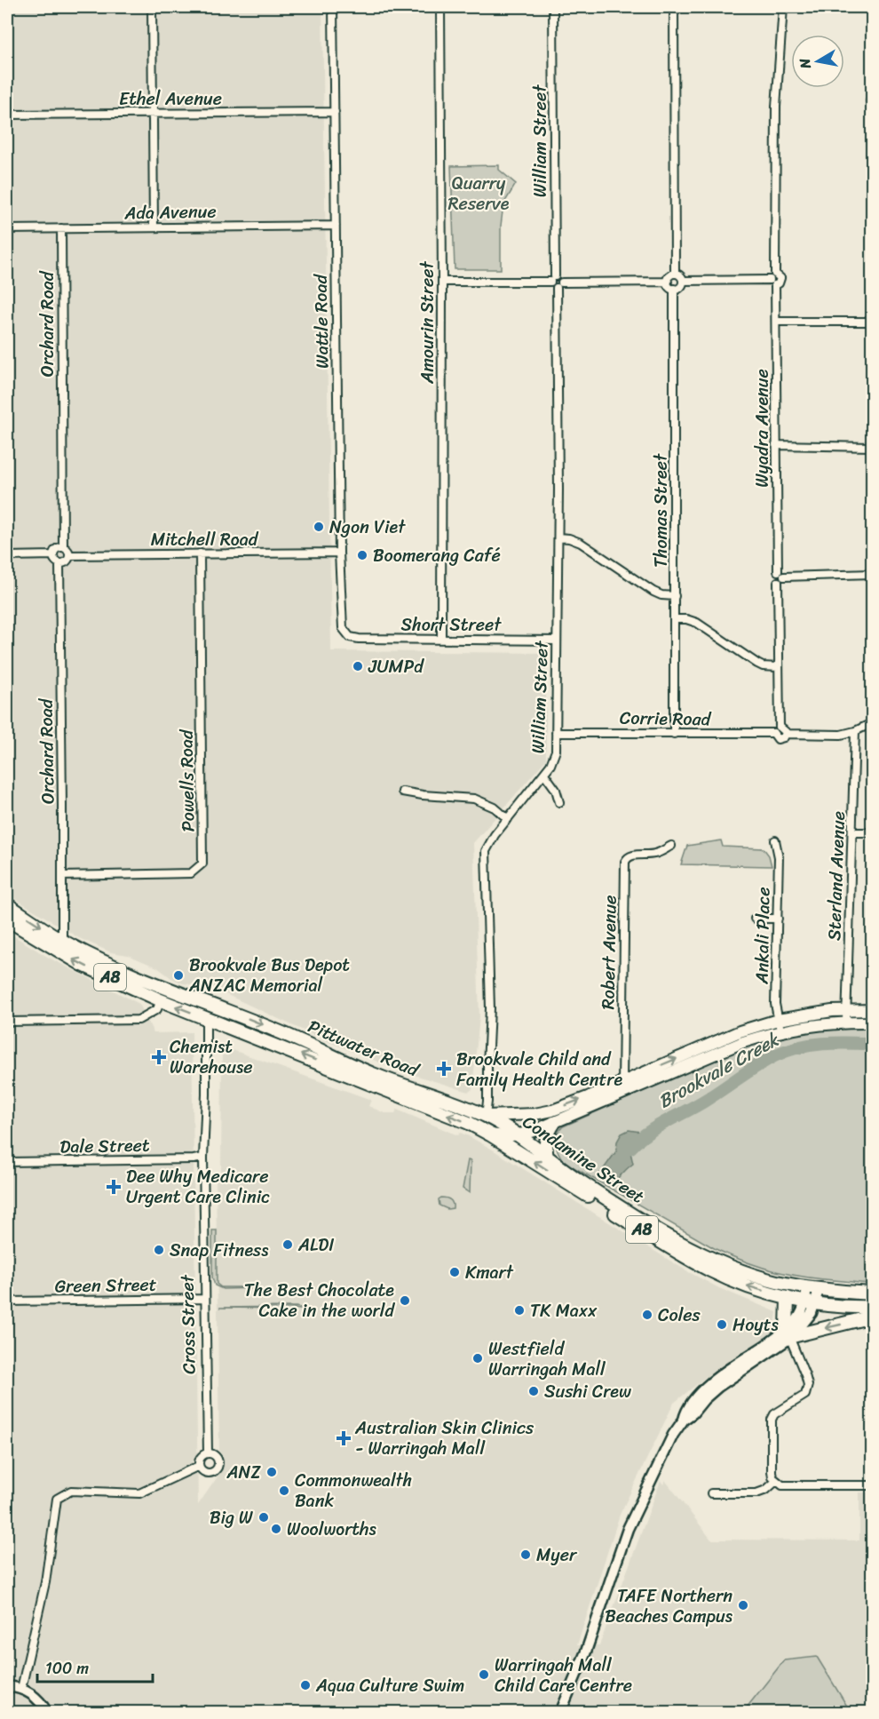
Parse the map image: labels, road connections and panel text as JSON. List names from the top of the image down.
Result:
{
  "streets": {
    "highway": [
      "A8",
      "Pittwater Road",
      "Condamine Street",
      "Cross Street"
    ],
    "street": [
      "Ethel Avenue",
      "William Street",
      "Ada Avenue",
      "Wattle Road",
      "Amourin Street",
      "Orchard Road",
      "Wyadra Avenue",
      "Thomas Street",
      "Mitchell Road",
      "Short Street",
      "Corrie Road",
      "Powells Road",
      "Sterland Avenue",
      "Ankali Place",
      "Robert Avenue",
      "Dale Street",
      "Green Street"
    ]
  },
  "crossings": [
    ["Ethel Avenue", "Wattle Road"],
    ["William Street", "Short Street"],
    ["William Street", "Corrie Road"],
    ["William Street", "Pittwater Road"],
    ["William Street", "Condamine Street"],
    ["Ada Avenue", "Wattle Road"],
    ["Ada Avenue", "Orchard Road"],
    ["Wattle Road", "Mitchell Road"],
    ["Wattle Road", "Short Street"],
    ["Amourin Street", "Short Street"],
    ["Orchard Road", "Mitchell Road"],
    ["Orchard Road", "Powells Road"],
    ["Orchard Road", "Pittwater Road"],
    ["Thomas Street", "Corrie Road"],
    ["Mitchell Road", "Powells Road"],
    ["Sterland Avenue", "Pittwater Road"],
    ["Ankali Place", "Pittwater Road"],
    ["Robert Avenue", "Pittwater Road"],
    ["Pittwater Road", "Condamine Street"],
    ["Pittwater Road", "Cross Street"],
    ["Dale Street", "Cross Street"],
    ["Green Street", "Cross Street"]
  ],
  "water": ["Brookvale Creek"],
  "parks": ["Quarry Reserve"],
  "places": {
    "other": [
      "Ngon Viet",
      "Boomerang Café",
      "JUMPd",
      "Brookvale Bus Depot ANZAC Memorial",
      "ALDI",
      "Snap Fitness",
      "Kmart",
      "The Best Chocolate Cake in the world",
      "TK Maxx",
      "Coles",
      "Hoyts",
      "Westfield Warringah Mall",
      "Sushi Crew",
      "ANZ",
      "Commonwealth Bank",
      "Big W",
      "Woolworths",
      "Myer",
      "TAFE Northern Beaches Campus",
      "Warringah Mall Child Care Centre",
      "Aqua Culture Swim"
    ],
    "health": [
      "Chemist Warehouse",
      "Brookvale Child and Family Health Centre",
      "Dee Why Medicare Urgent Care Clinic",
      "Australian Skin Clinics - Warringah Mall"
    ]
  },
  "scale_bar": "100 m",
  "north": "left"
}
